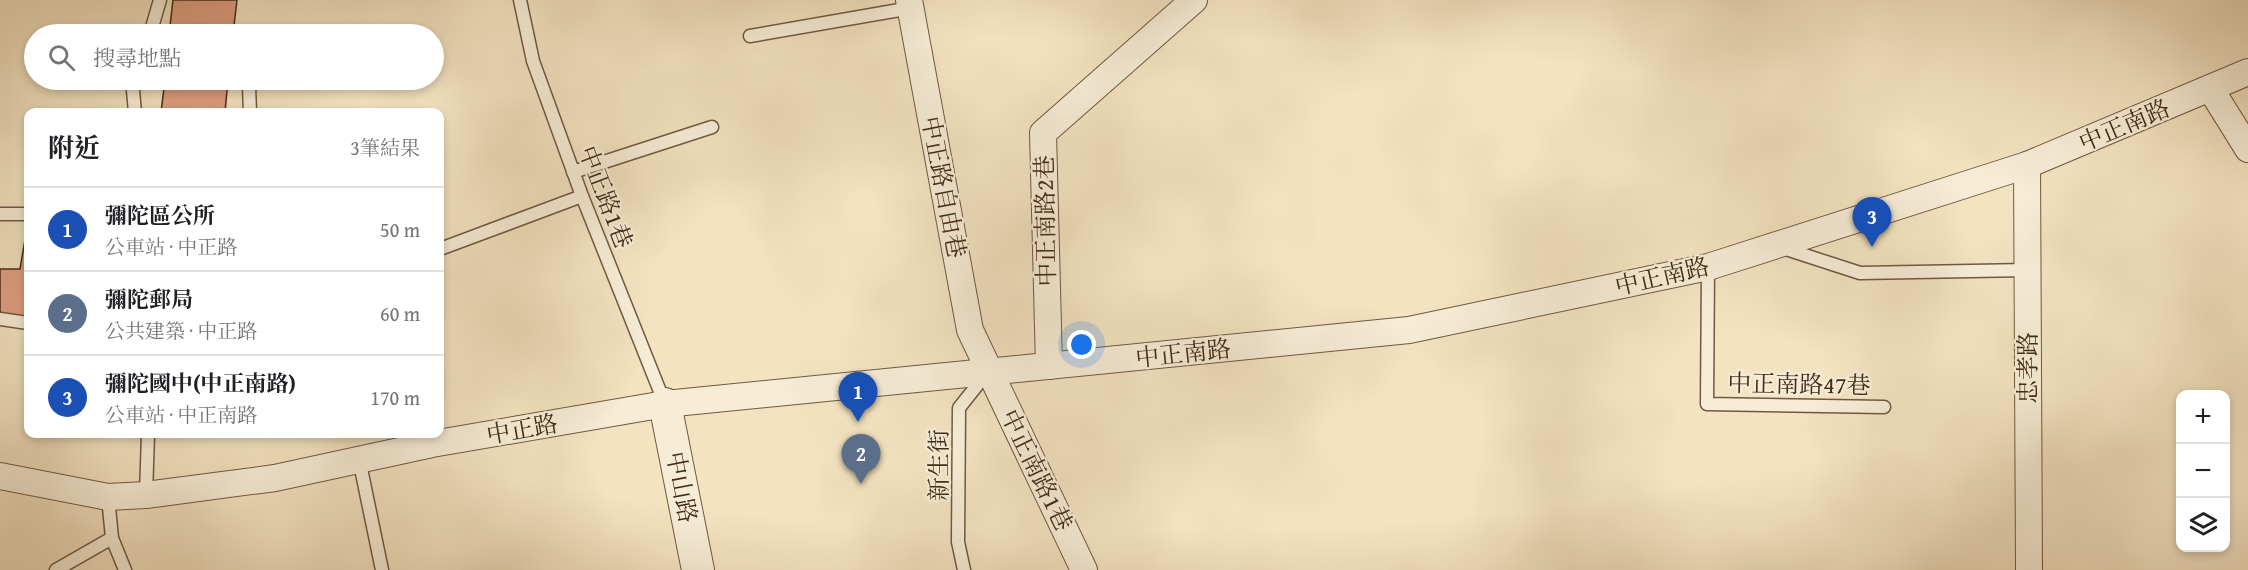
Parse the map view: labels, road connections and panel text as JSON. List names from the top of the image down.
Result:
{
  "streets": {
    "street": [
      "中正南路",
      "中正路自由巷",
      "中正南路2巷",
      "忠孝路",
      "中正路",
      "中正南路1巷",
      "中山路"
    ],
    "lane": ["中正路1巷", "中正南路47巷", "新生街"]
  },
  "crossings": [
    ["中正南路", "中正南路2巷"],
    ["中正南路", "忠孝路"],
    ["中正南路", "中正南路47巷"],
    ["中正南路", "中正路"],
    ["中正路自由巷", "中正路"],
    ["中正路自由巷", "新生街"],
    ["中正路自由巷", "中正南路1巷"],
    ["中正路1巷", "中正路"],
    ["中正路1巷", "中山路"],
    ["中正南路2巷", "中正路"],
    ["中正路", "新生街"],
    ["中正路", "中正南路1巷"],
    ["中正路", "中山路"],
    ["新生街", "中正南路1巷"]
  ],
  "page": {
    "search": "搜尋地點",
    "heading": ["附近", "3筆結果"],
    "list": [
      {
        "mark": "1",
        "name": "彌陀區公所",
        "note": "公車站 · 中正路",
        "value": "50 m"
      },
      {
        "mark": "2",
        "name": "彌陀郵局",
        "note": "公共建築 · 中正路",
        "value": "60 m"
      },
      {
        "mark": "3",
        "name": "彌陀國中(中正南路)",
        "note": "公車站 · 中正南路",
        "value": "170 m"
      }
    ],
    "pins": ["3", "1", "2"],
    "map_buttons": ["+", "−"]
  }
}
